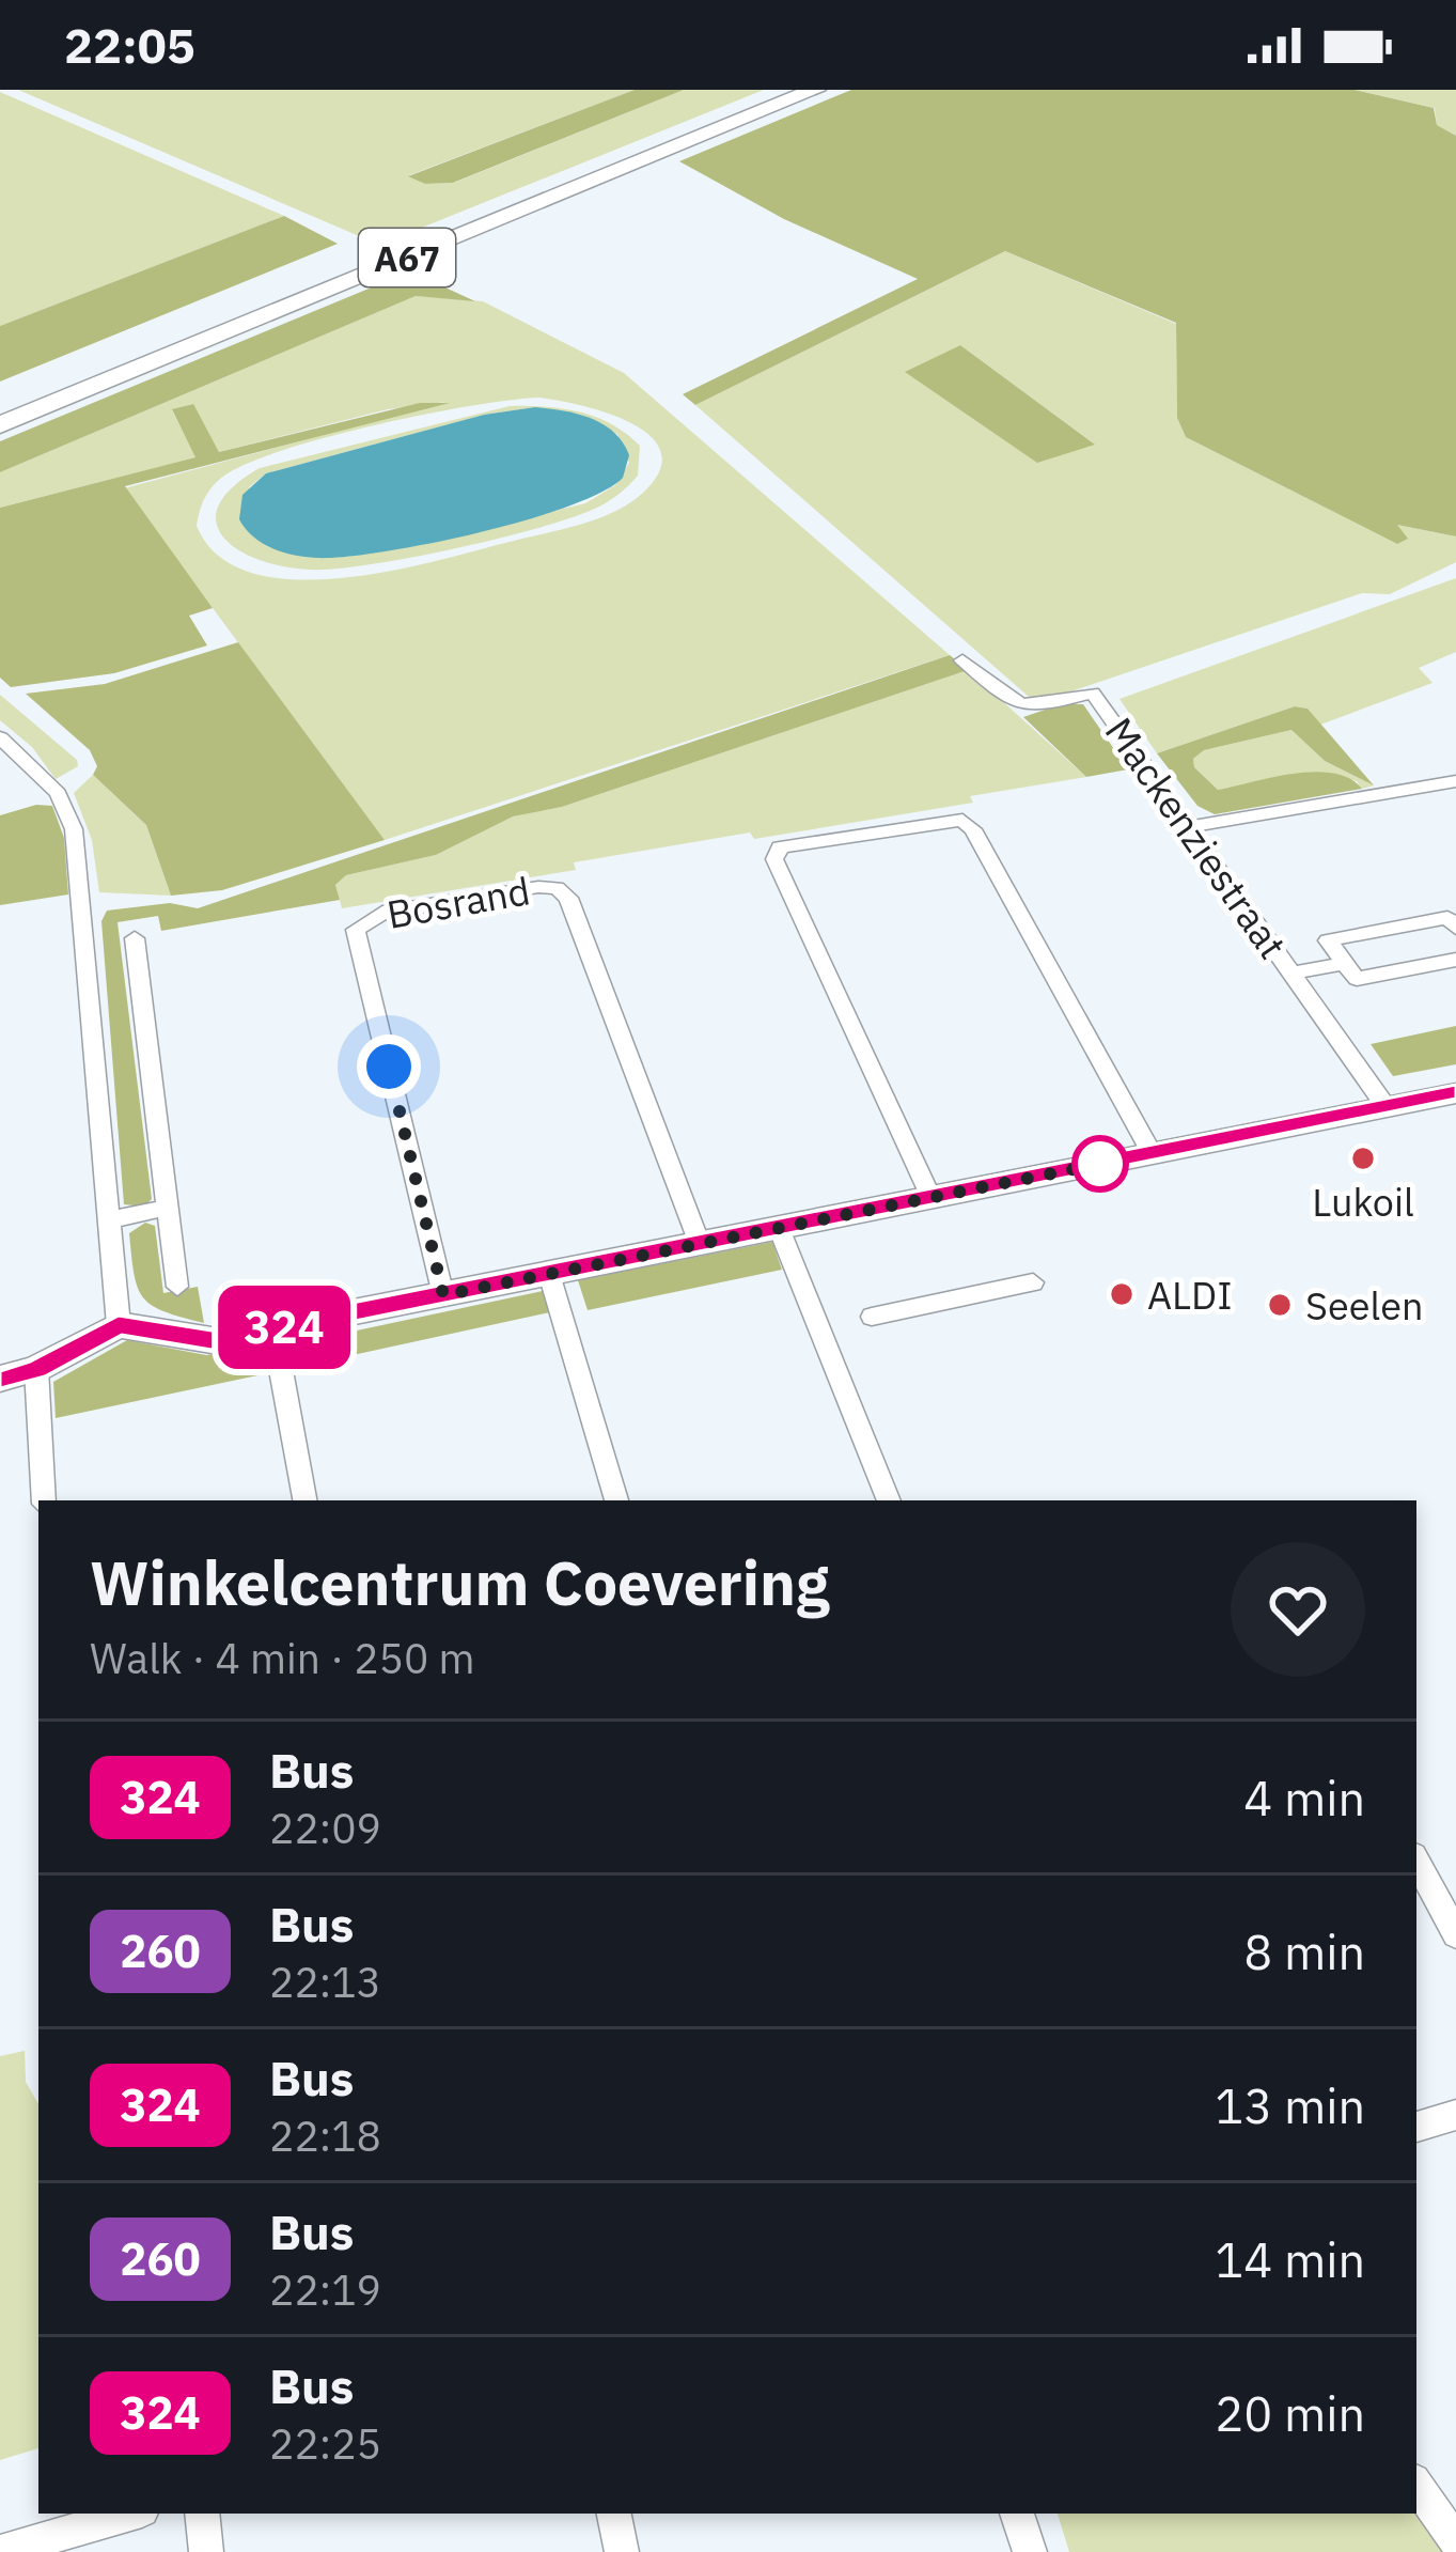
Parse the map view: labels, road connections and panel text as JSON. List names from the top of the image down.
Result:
{
  "streets": {
    "highway": ["A67"],
    "street": ["Mackenziestraat", "Bosrand"]
  },
  "places": ["Lukoil", "ALDI", "Seelen"],
  "lines": ["bus line 324"],
  "page": {
    "status": "22:05",
    "on_map": "324",
    "heading": ["Winkelcentrum Coevering", "Walk · 4 min · 250 m"],
    "list": [
      {
        "mark": "324",
        "name": "Bus",
        "note": "22:09",
        "value": "4 min"
      },
      {
        "mark": "260",
        "name": "Bus",
        "note": "22:13",
        "value": "8 min"
      },
      {
        "mark": "324",
        "name": "Bus",
        "note": "22:18",
        "value": "13 min"
      },
      {
        "mark": "260",
        "name": "Bus",
        "note": "22:19",
        "value": "14 min"
      },
      {
        "mark": "324",
        "name": "Bus",
        "note": "22:25",
        "value": "20 min"
      }
    ]
  }
}
